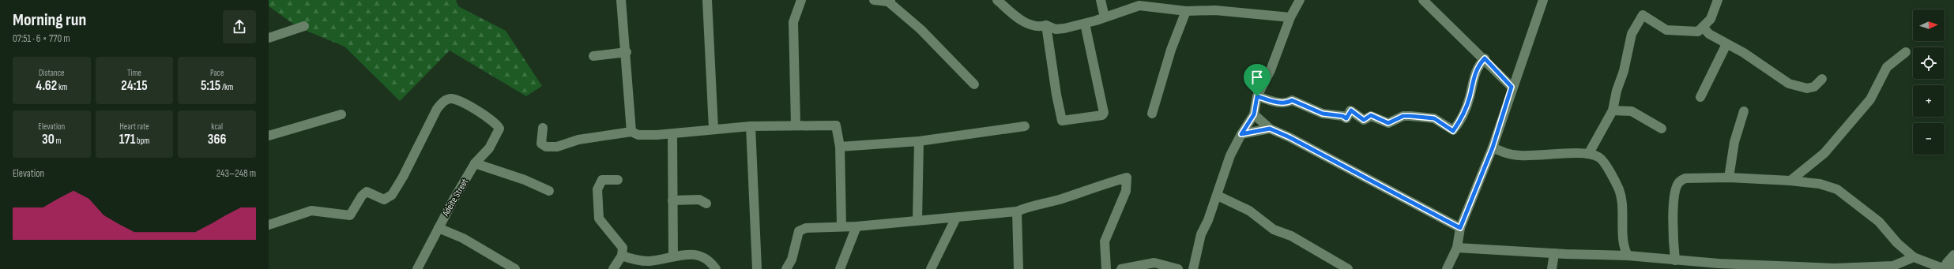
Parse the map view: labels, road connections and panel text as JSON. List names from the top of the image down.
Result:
{
  "streets": {
    "street": ["Adeite Street"]
  },
  "north": "right",
  "page": {
    "heading": ["Morning run", "07:51 · 6 × 770 m"],
    "map_buttons": ["+", "−"],
    "stats": [
      ["Distance", "4.62 km"],
      ["Time", "24:15"],
      ["Pace", "5:15 /km"],
      ["Elevation", "30 m"],
      ["Heart rate", "171 bpm"],
      ["kcal", "366"]
    ],
    "chart": ["Elevation", "243–248 m"]
  }
}
